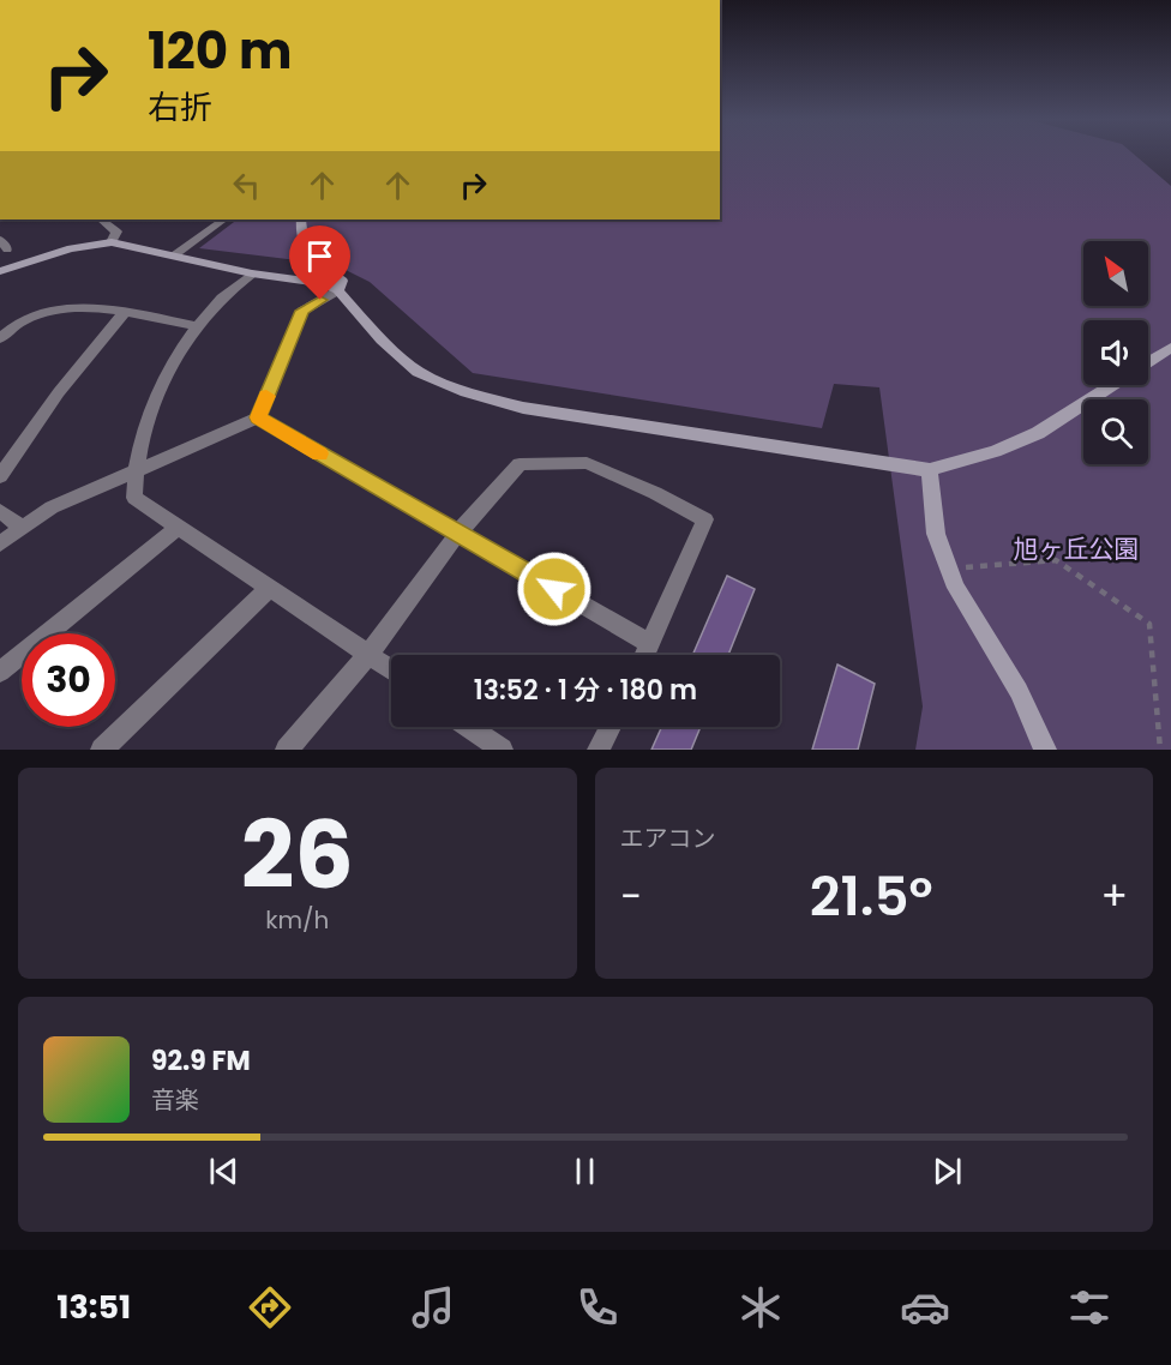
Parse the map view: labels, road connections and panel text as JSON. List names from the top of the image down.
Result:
{
  "parks": ["旭ヶ丘公園"],
  "north": "top left",
  "page": {
    "turn": ["120 m", "右折"],
    "limit": "30",
    "trip": "13:52 · 1 分 · 180 m",
    "tile": [
      ["26", "km/h"],
      "エアコン"
    ],
    "heat": ["−", "21.5°", "+"],
    "song": ["92.9 FM", "音楽"],
    "tabs": "13:51"
  }
}
